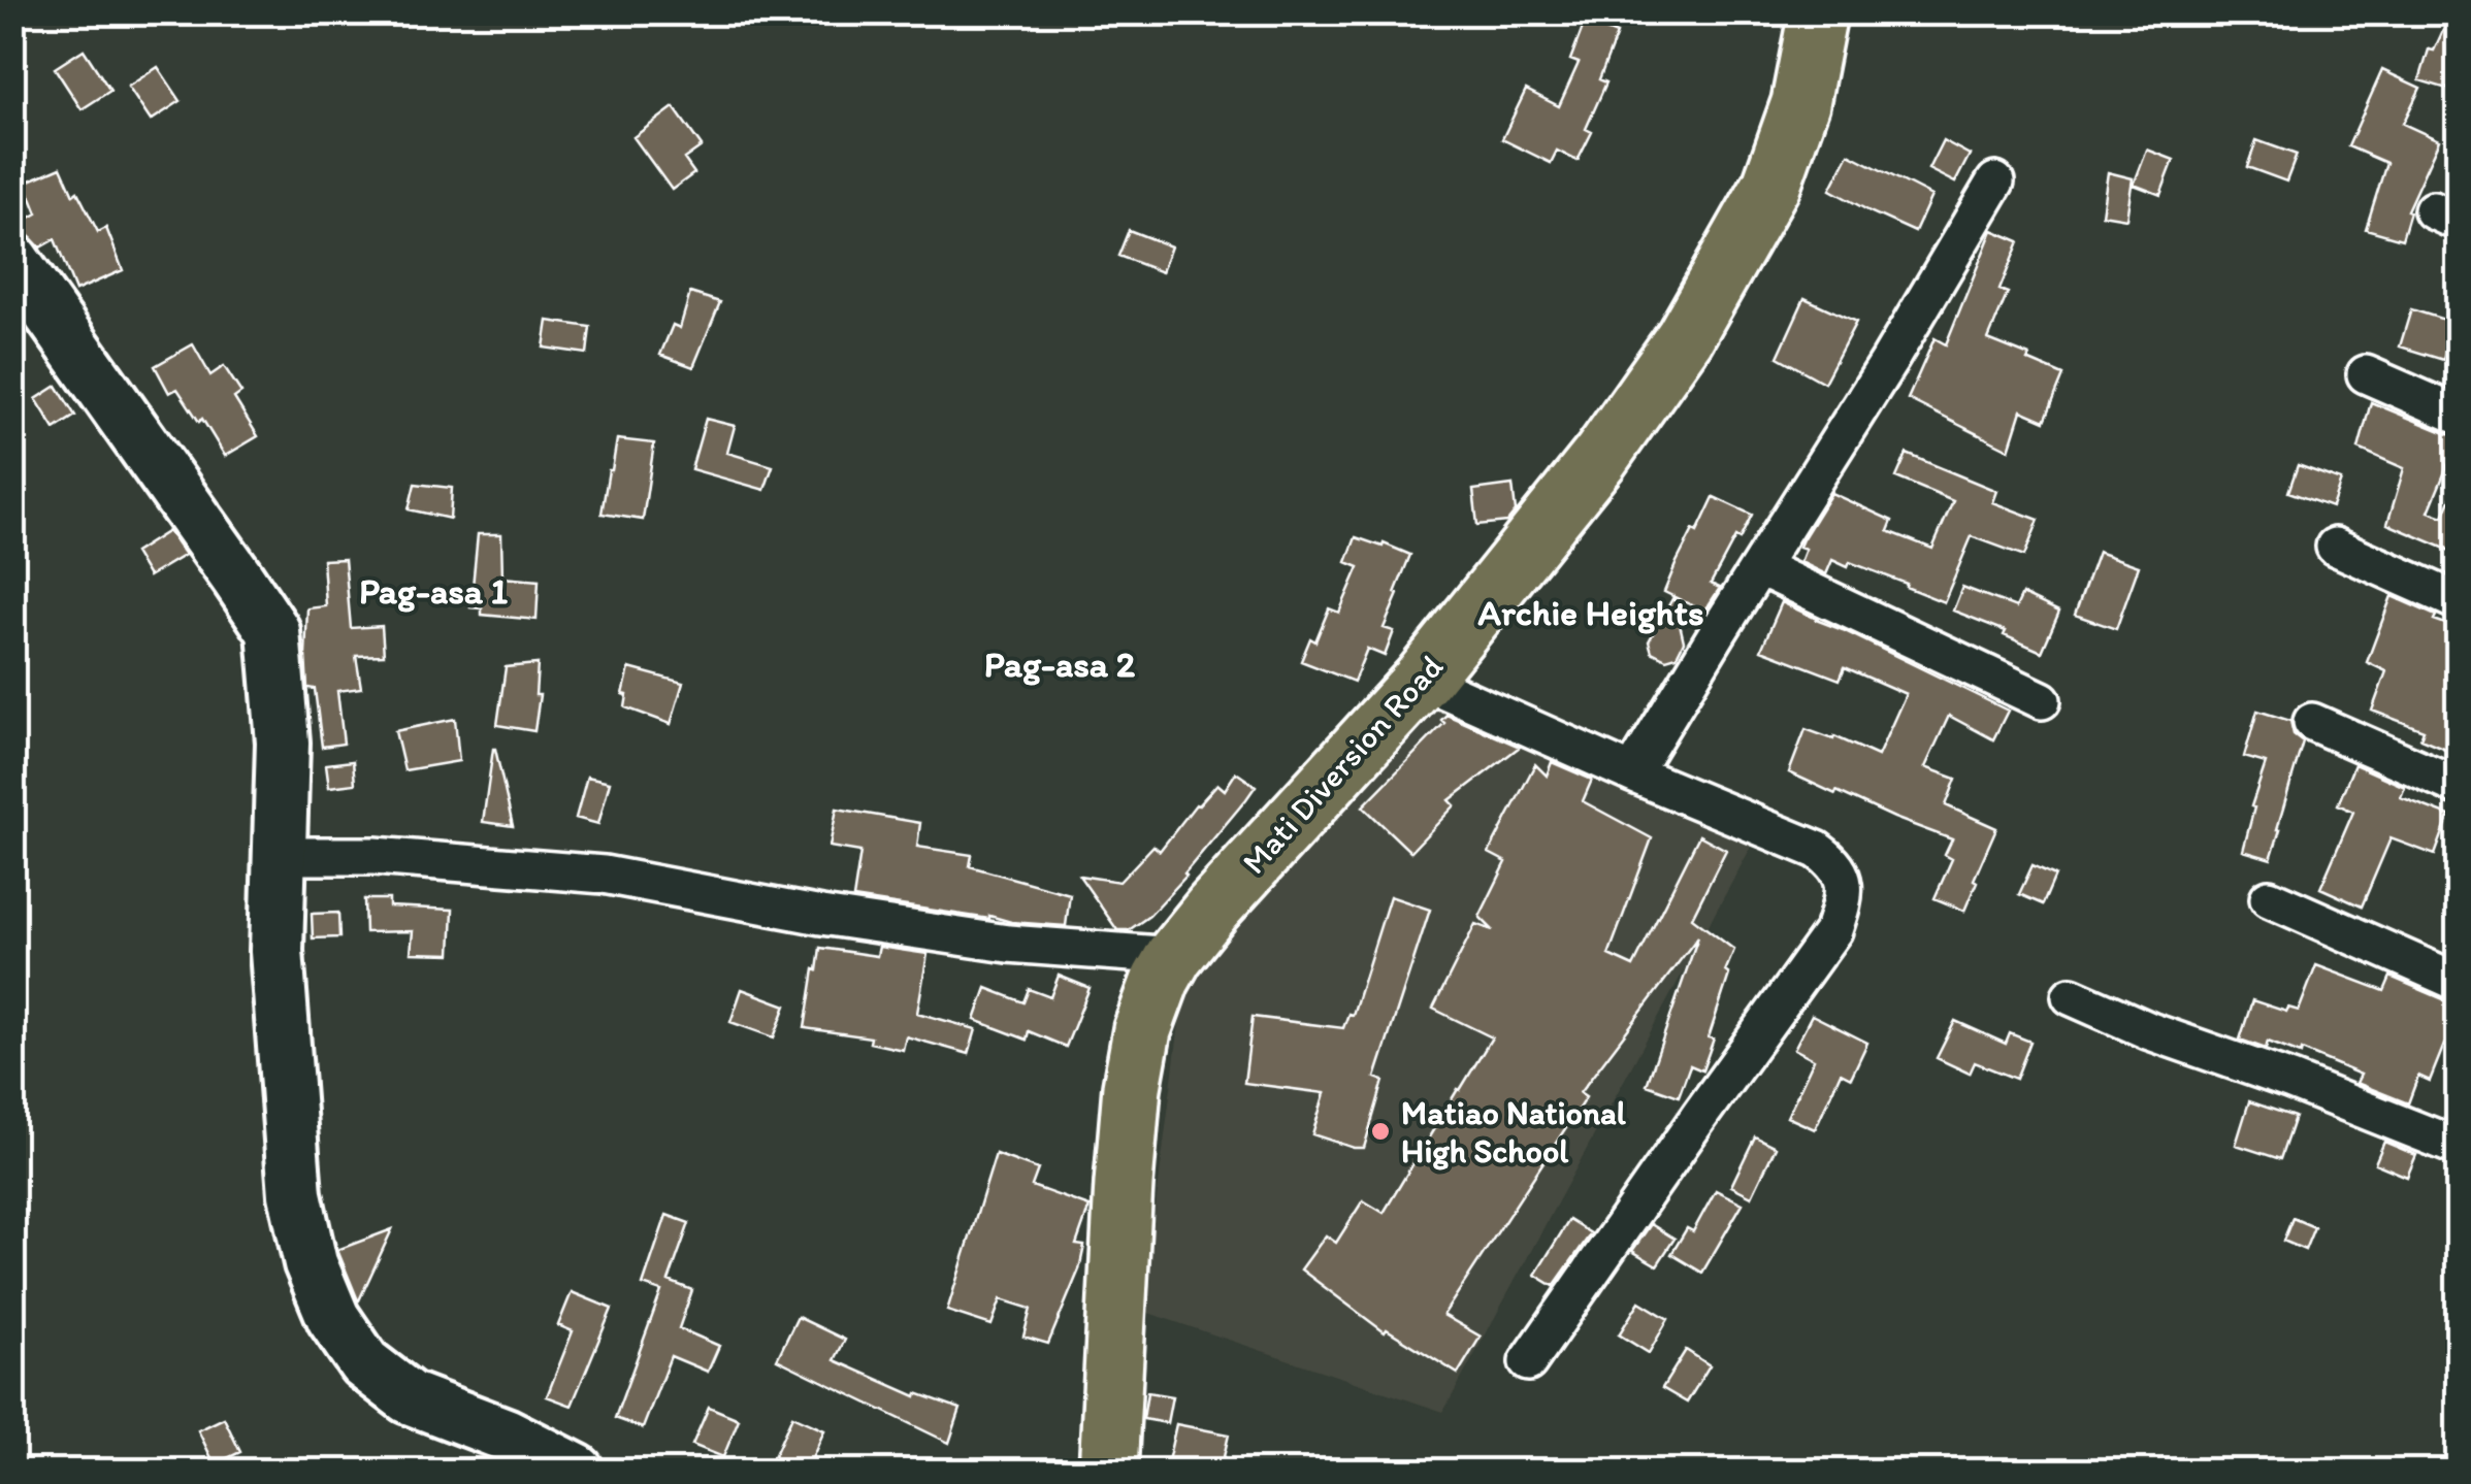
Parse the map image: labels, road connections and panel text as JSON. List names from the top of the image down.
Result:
{
  "streets": {
    "highway": ["Mati Diversion Road"]
  },
  "districts": ["Pag-asa 1", "Archie Heights", "Pag-asa 2"],
  "places": ["Matiao National High School"]
}
